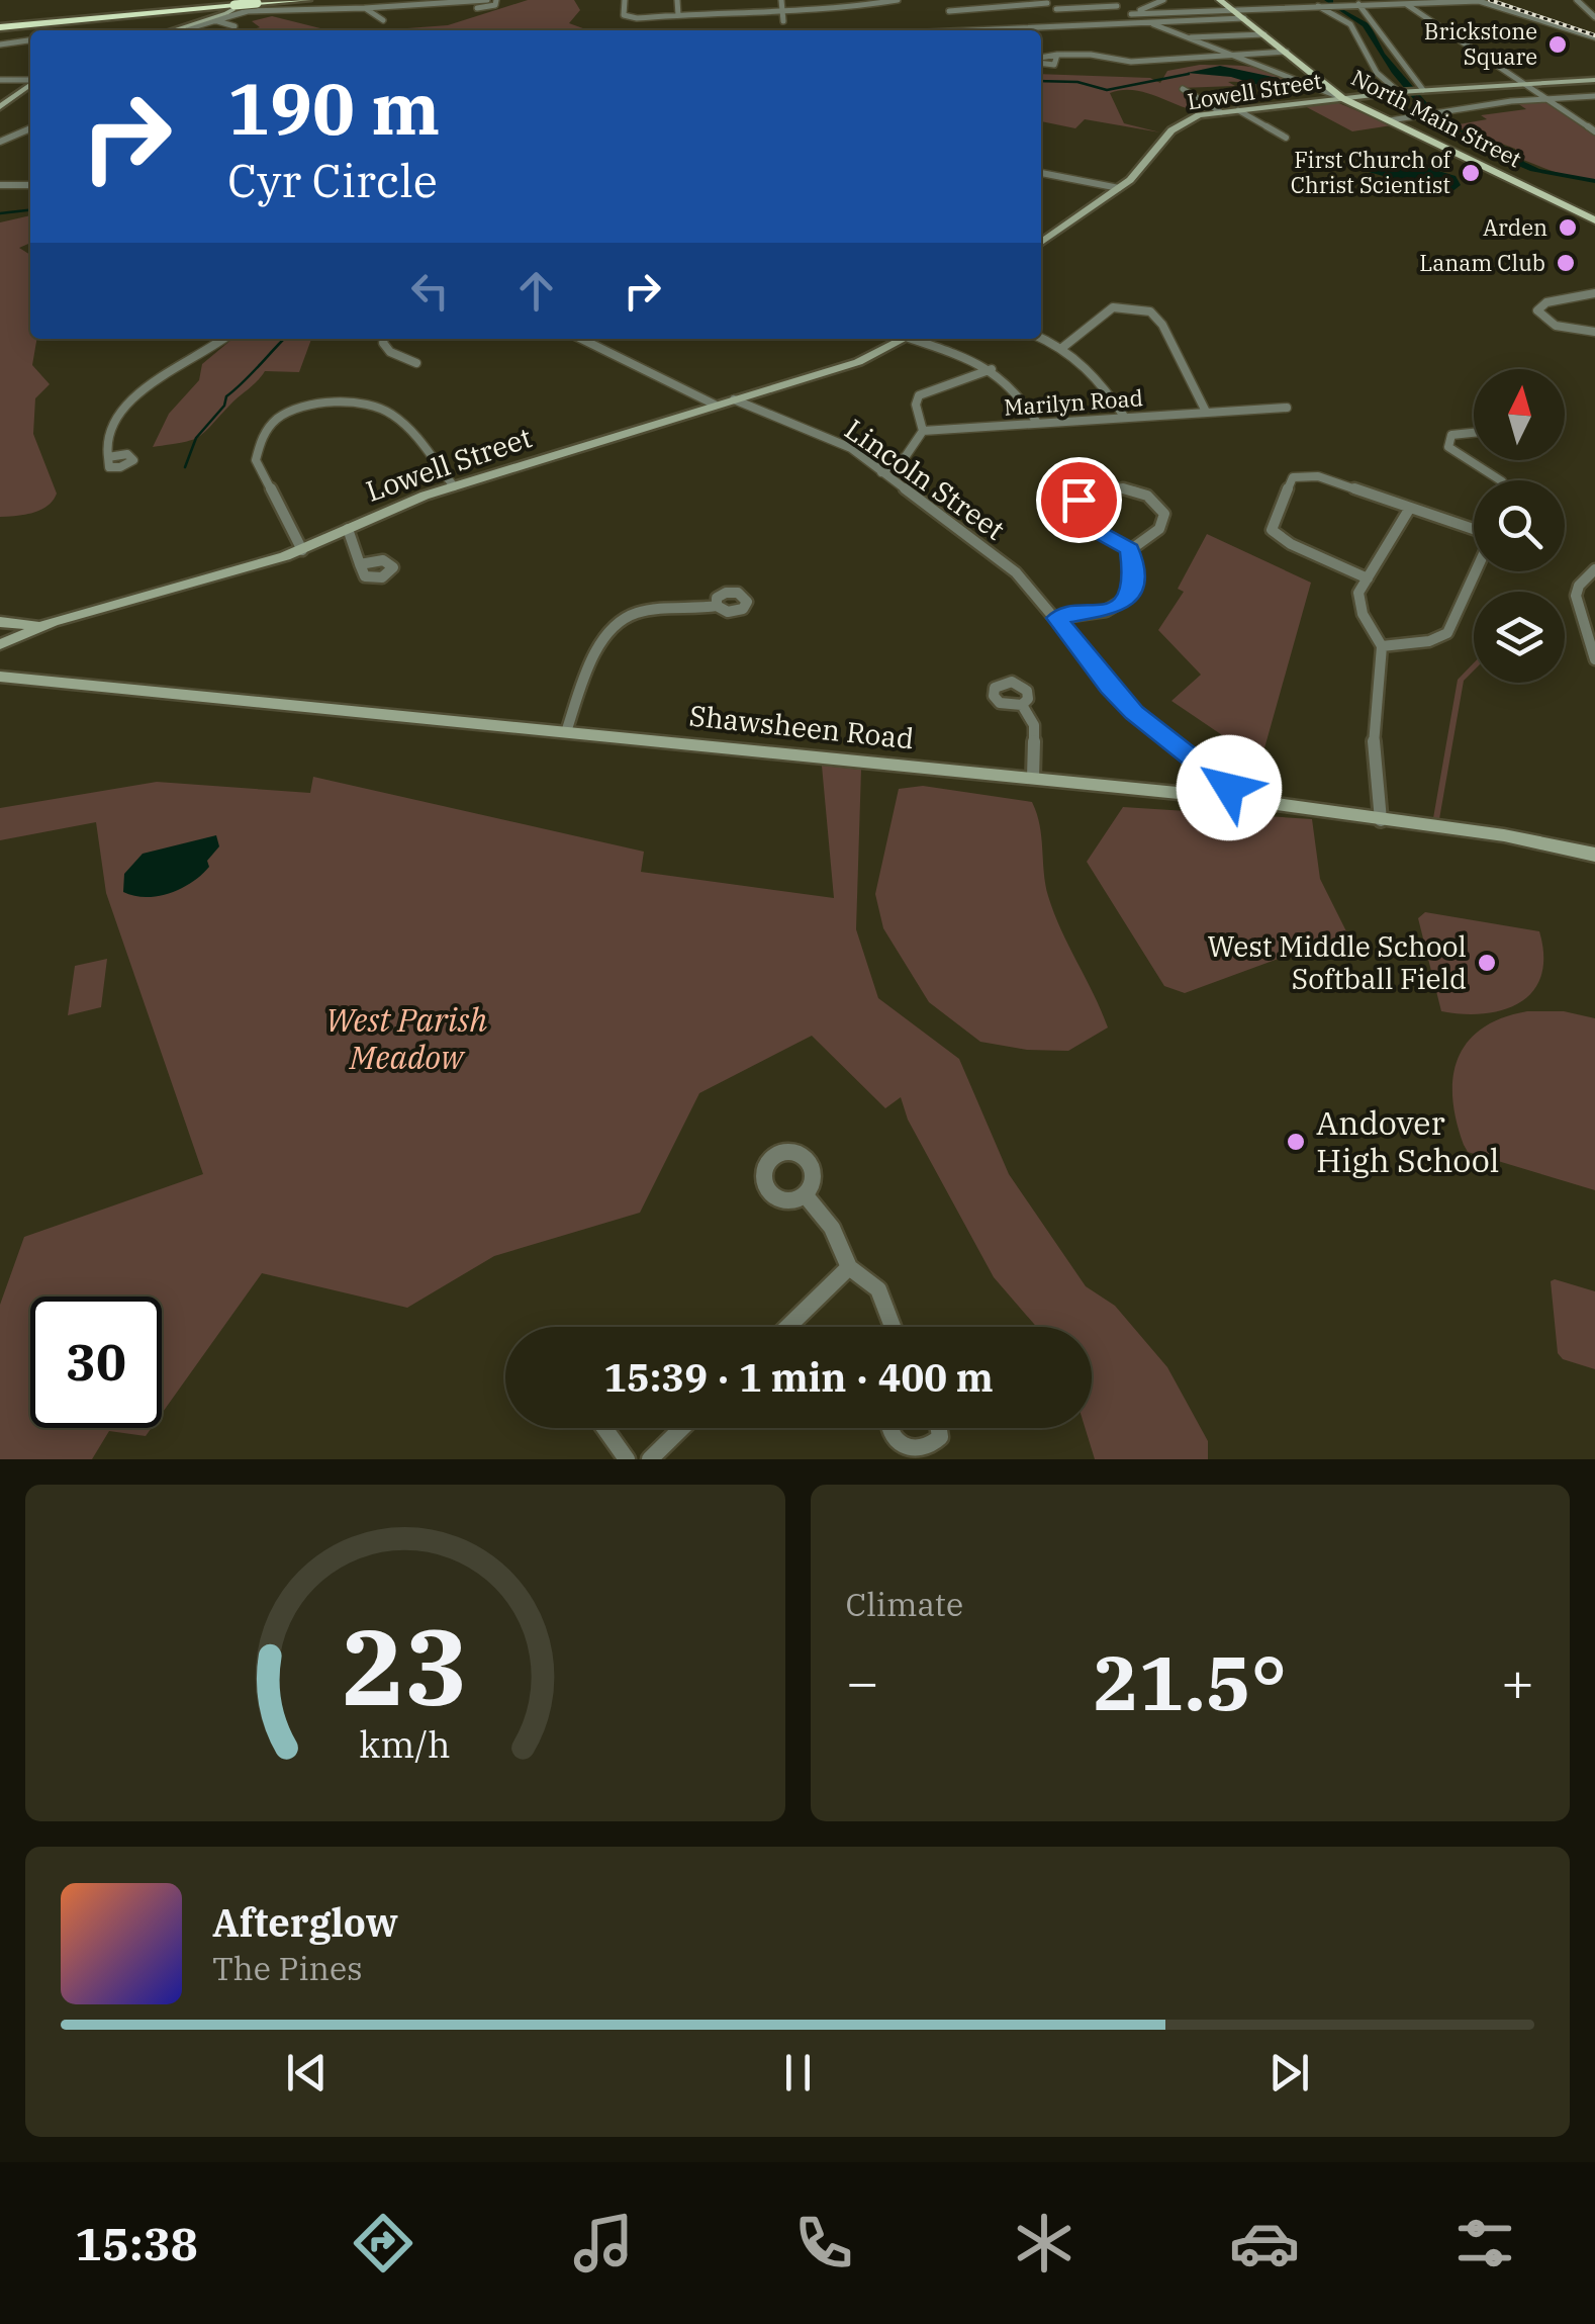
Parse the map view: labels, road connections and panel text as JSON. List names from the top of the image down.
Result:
{
  "streets": {
    "main road": ["Lowell Street", "North Main Street", "Shawsheen Road"],
    "street": ["Marilyn Road", "Lincoln Street"]
  },
  "crossings": [
    ["Lowell Street", "North Main Street"],
    ["Lowell Street", "Lincoln Street"],
    ["Lincoln Street", "Shawsheen Road"]
  ],
  "parks": ["West Parish Meadow"],
  "places": [
    "Brickstone Square",
    "First Church of Christ Scientist",
    "Arden",
    "Lanam Club",
    "West Middle School Softball Field",
    "Andover High School"
  ],
  "north": "top",
  "page": {
    "turn": ["190 m", "Cyr Circle"],
    "limit": "30",
    "trip": "15:39 · 1 min · 400 m",
    "tile": "Climate",
    "heat": ["−", "21.5°", "+"],
    "song": ["Afterglow", "The Pines"],
    "tabs": "15:38",
    "gauge": ["23", "km/h"]
  }
}
